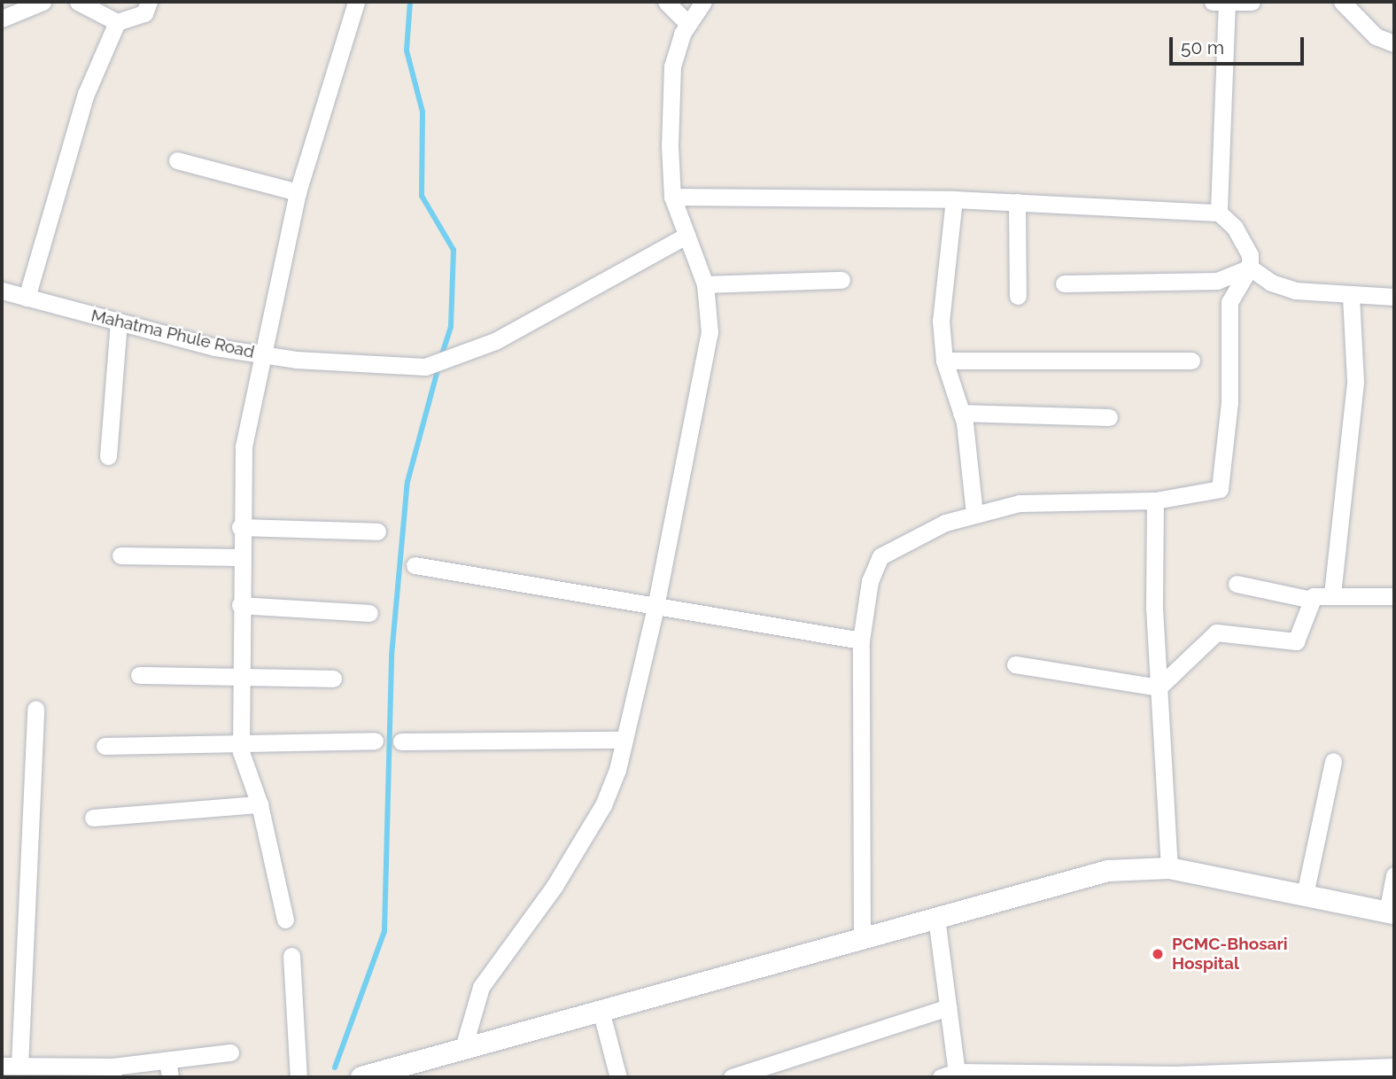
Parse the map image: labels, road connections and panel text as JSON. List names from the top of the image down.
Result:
{
  "streets": {
    "street": ["Mahatma Phule Road"]
  },
  "places": ["PCMC-Bhosari Hospital"],
  "scale_bar": "50 m"
}
